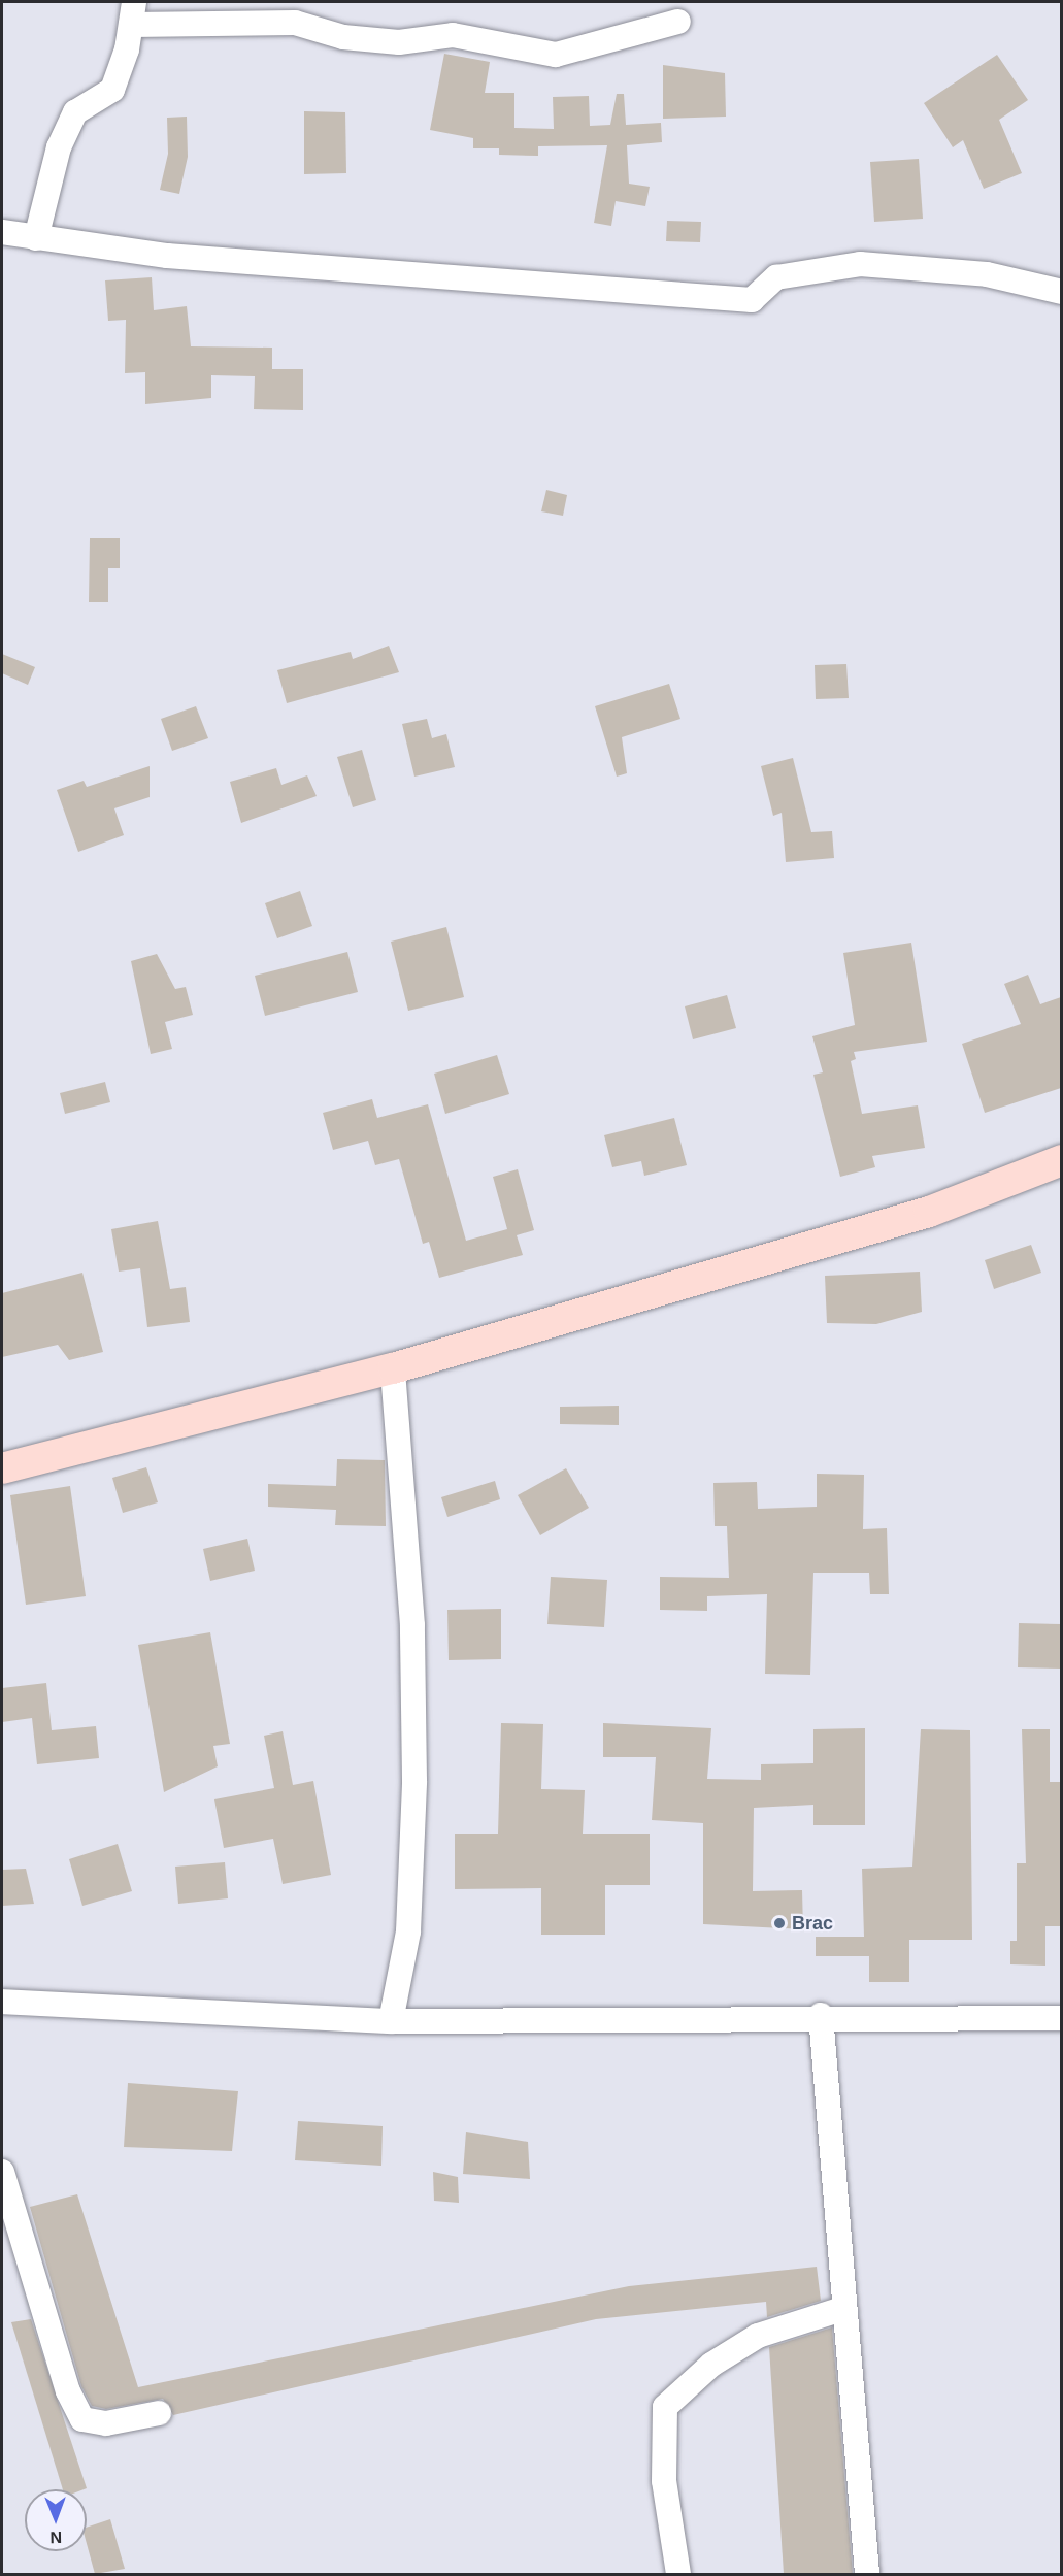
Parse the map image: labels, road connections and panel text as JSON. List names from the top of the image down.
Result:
{
  "places": ["Brac"],
  "north": "bottom"
}
